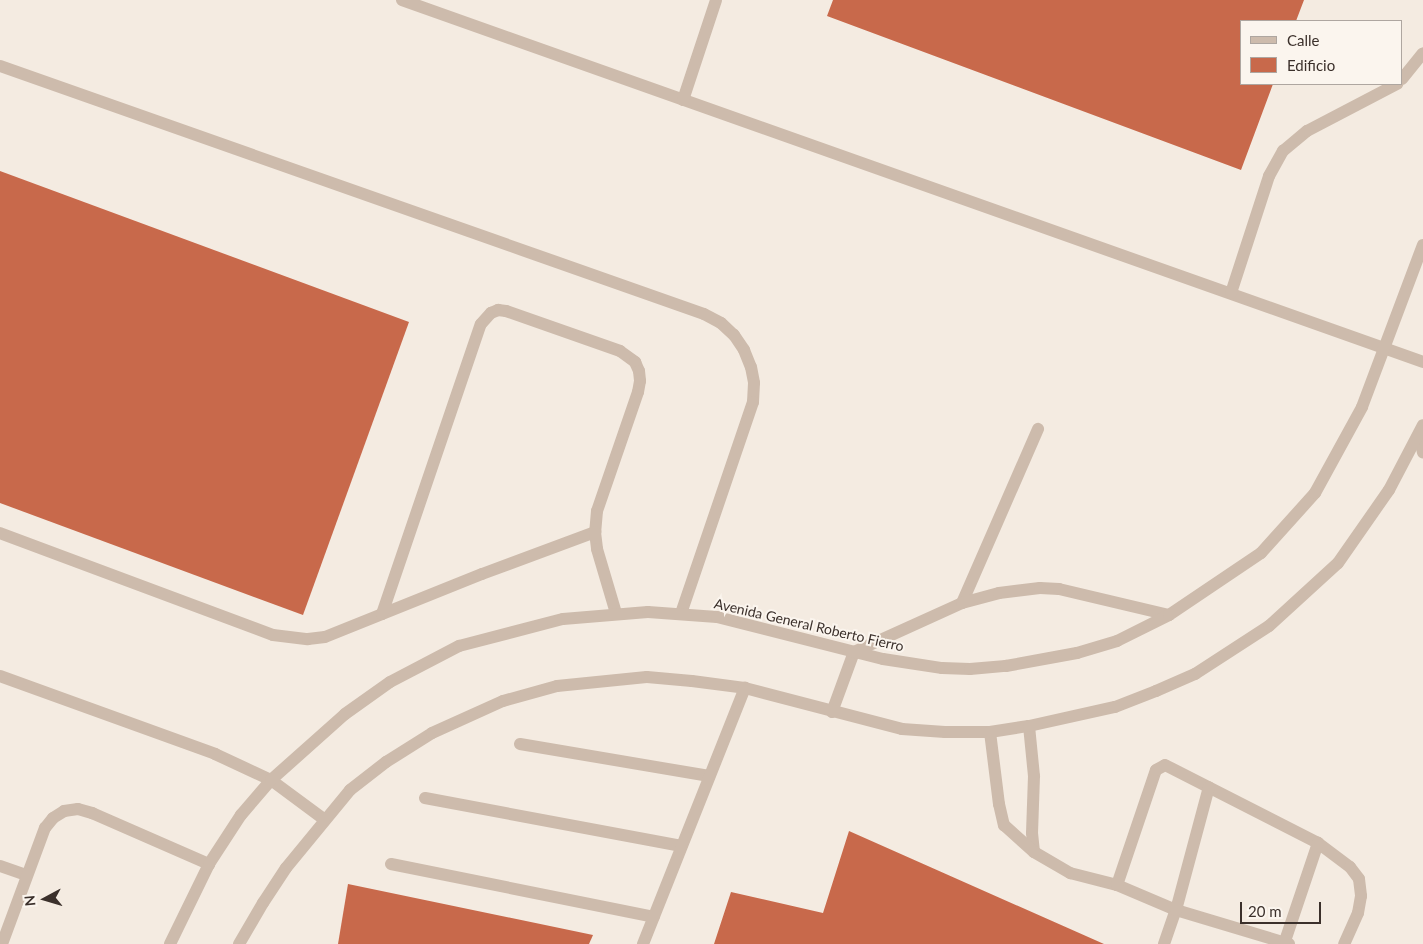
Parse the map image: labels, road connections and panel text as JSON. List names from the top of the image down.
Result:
{
  "streets": {
    "street": ["Avenida General Roberto Fierro"]
  },
  "legend": ["Calle", "Edificio"],
  "scale_bar": "20 m",
  "north": "left"
}
